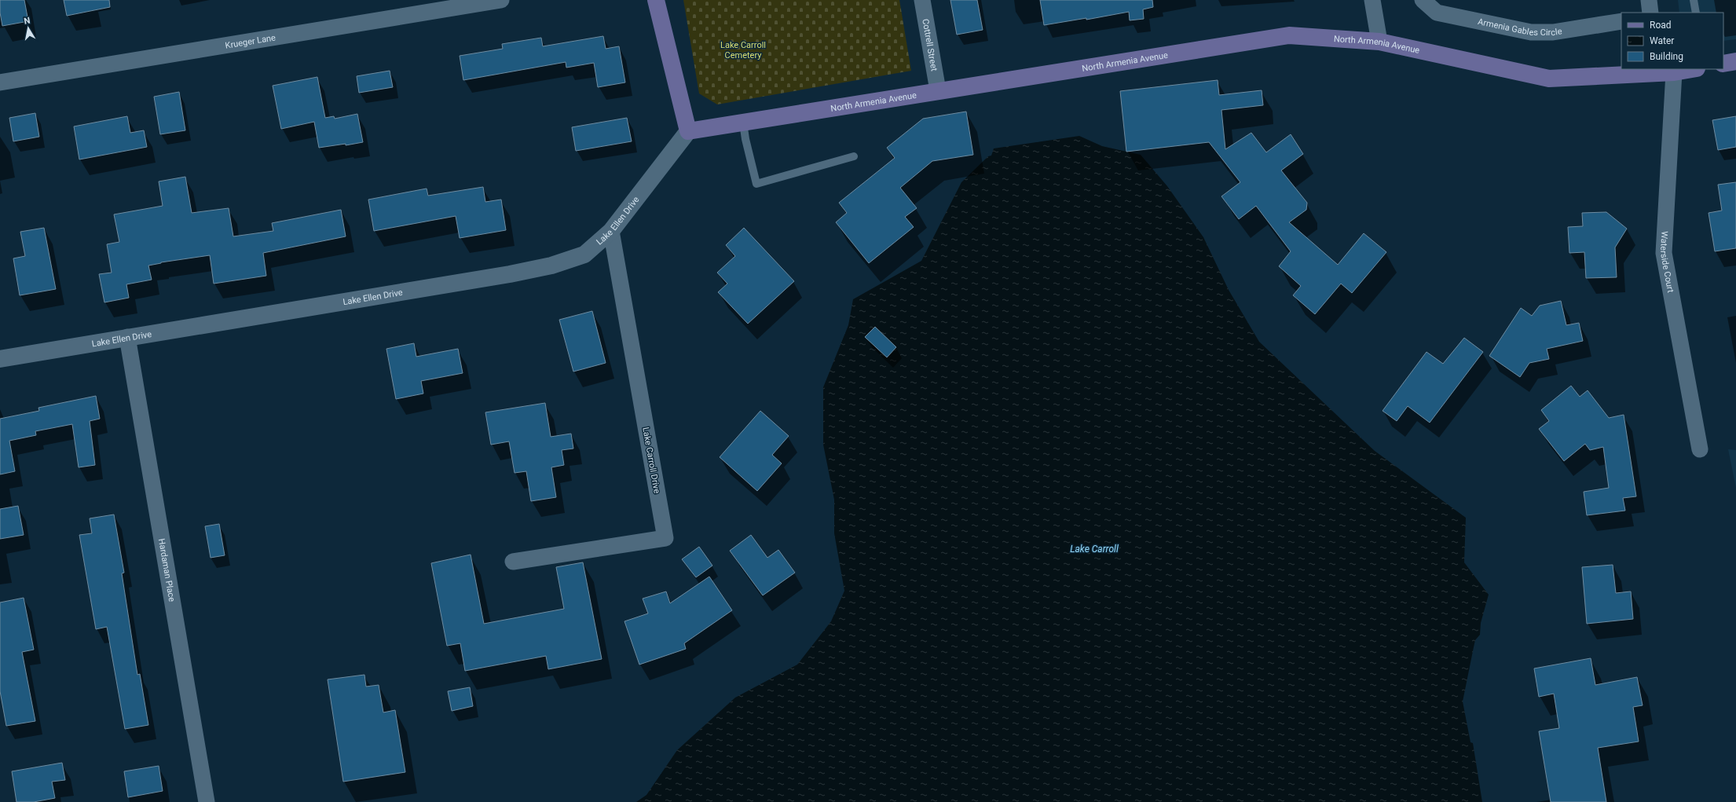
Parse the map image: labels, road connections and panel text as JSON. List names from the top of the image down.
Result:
{
  "streets": {
    "main road": ["North Armenia Avenue"],
    "street": [
      "Armenia Gables Circle",
      "Krueger Lane",
      "Cottrell Street",
      "Lake Ellen Drive",
      "Waterside Court",
      "Lake Carroll Drive",
      "Hardaman Place"
    ]
  },
  "crossings": [
    ["North Armenia Avenue", "Cottrell Street"],
    ["North Armenia Avenue", "Lake Ellen Drive"],
    ["North Armenia Avenue", "Waterside Court"],
    ["Lake Ellen Drive", "Lake Carroll Drive"],
    ["Lake Ellen Drive", "Hardaman Place"]
  ],
  "water": ["Lake Carroll"],
  "parks": ["Lake Carroll Cemetery"],
  "legend": ["Road", "Water", "Building"],
  "north": "top"
}
